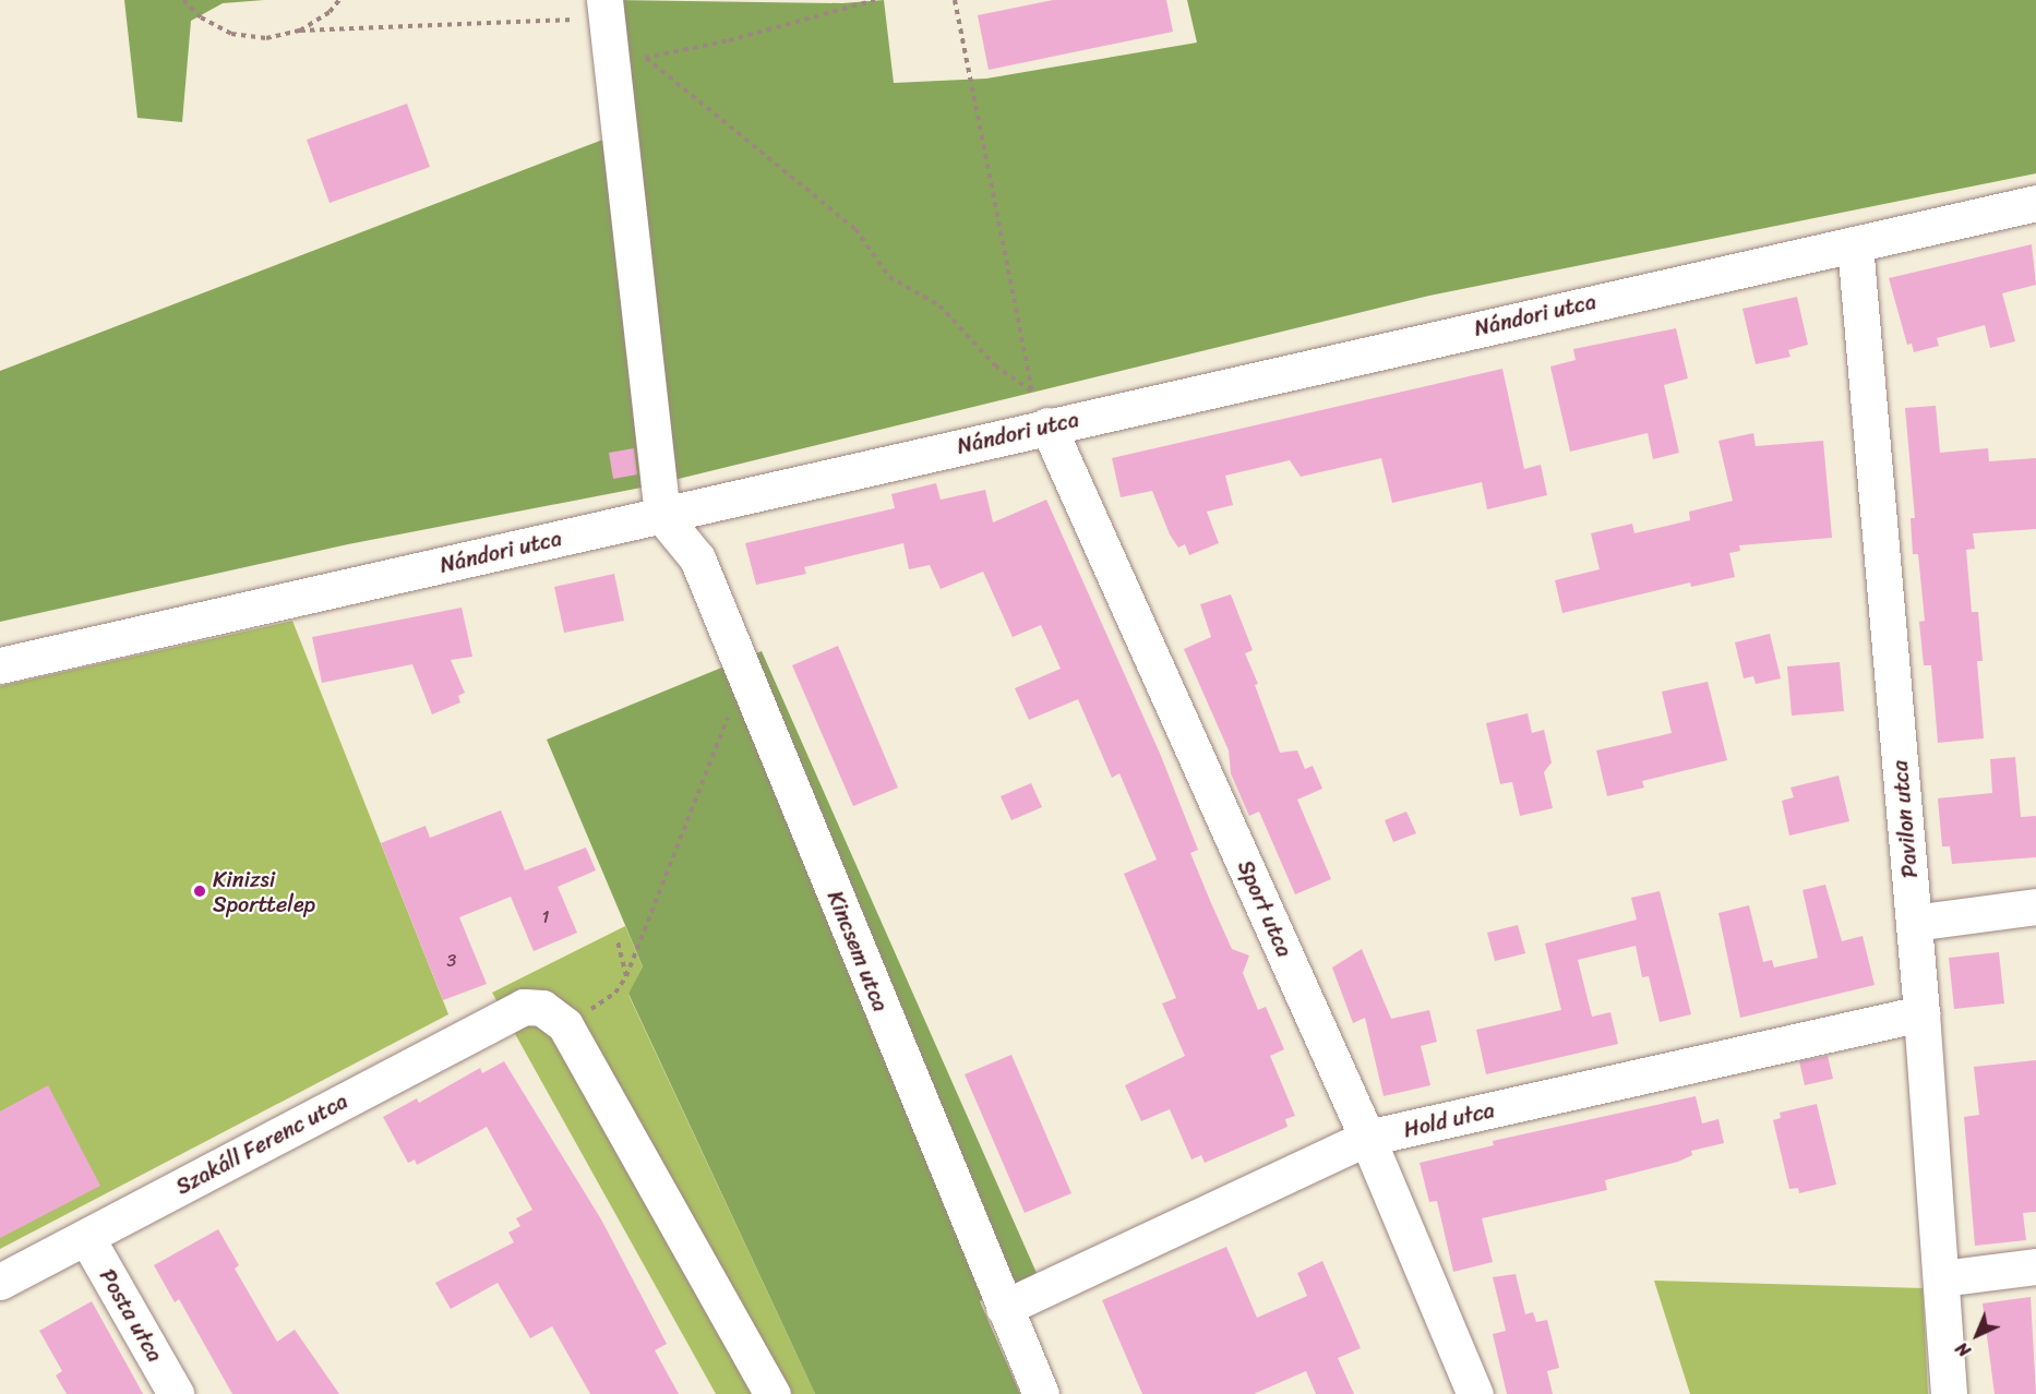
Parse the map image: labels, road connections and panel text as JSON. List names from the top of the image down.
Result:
{
  "streets": {
    "street": [
      "Nándori utca",
      "Pavilon utca",
      "Sport utca",
      "Kincsem utca",
      "Hold utca",
      "Szakáll Ferenc utca",
      "Posta utca"
    ]
  },
  "crossings": [
    ["Nándori utca", "Pavilon utca"],
    ["Nándori utca", "Sport utca"],
    ["Nándori utca", "Kincsem utca"],
    ["Pavilon utca", "Hold utca"],
    ["Sport utca", "Hold utca"],
    ["Kincsem utca", "Hold utca"],
    ["Szakáll Ferenc utca", "Posta utca"]
  ],
  "places": ["Kinizsi Sporttelep"],
  "house_numbers": ["1", "3"],
  "north": "bottom left"
}
